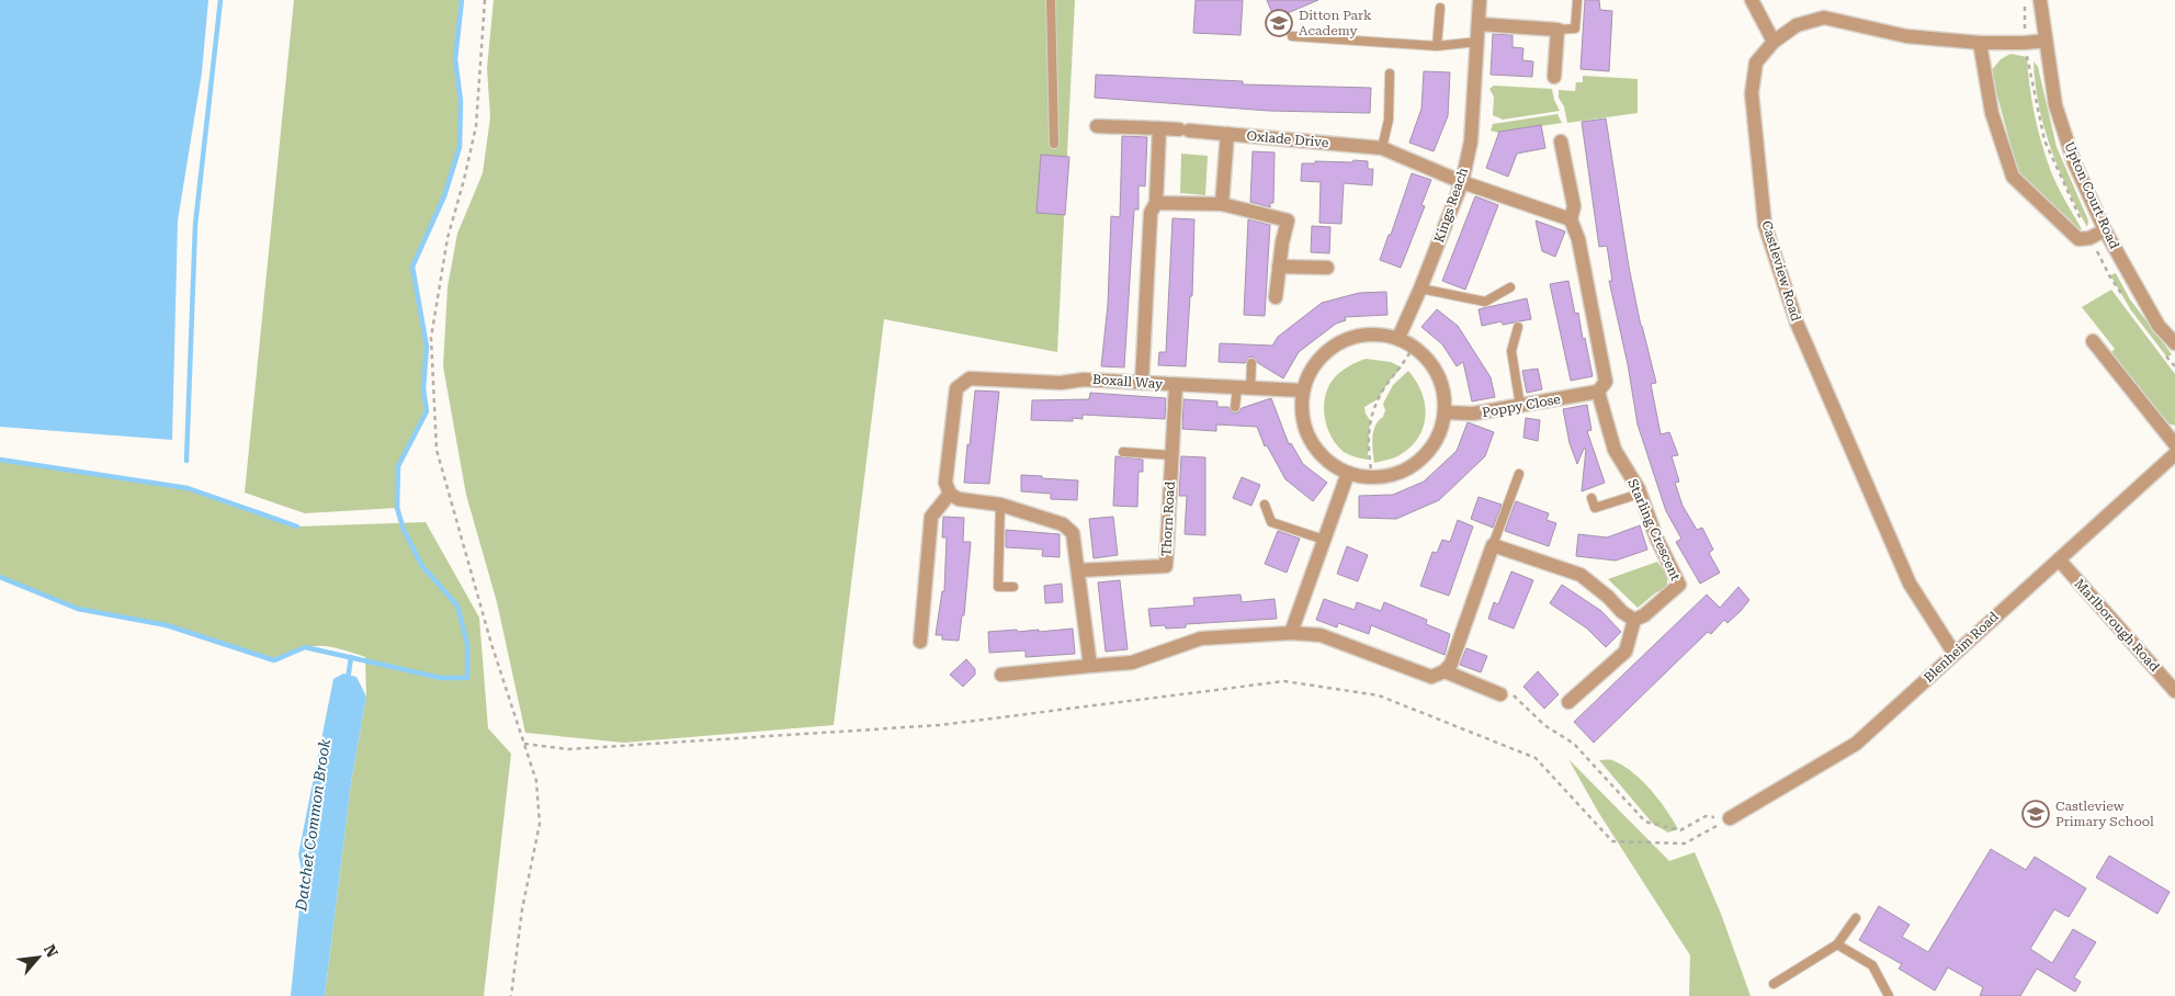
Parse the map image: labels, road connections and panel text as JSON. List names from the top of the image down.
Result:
{
  "streets": {
    "street": [
      "Oxlade Drive",
      "Upton Court Road",
      "Kings Reach",
      "Castleview Road",
      "Boxall Way",
      "Poppy Close",
      "Thorn Road",
      "Starling Crescent",
      "Marlborough Road",
      "Blenheim Road"
    ]
  },
  "crossings": [
    ["Oxlade Drive", "Kings Reach"],
    ["Upton Court Road", "Castleview Road"],
    ["Castleview Road", "Blenheim Road"],
    ["Boxall Way", "Thorn Road"],
    ["Poppy Close", "Starling Crescent"],
    ["Marlborough Road", "Blenheim Road"]
  ],
  "water": ["Datchet Common Brook"],
  "places": {
    "school or university": ["Ditton Park Academy", "Castleview Primary School"]
  },
  "north": "top right"
}
